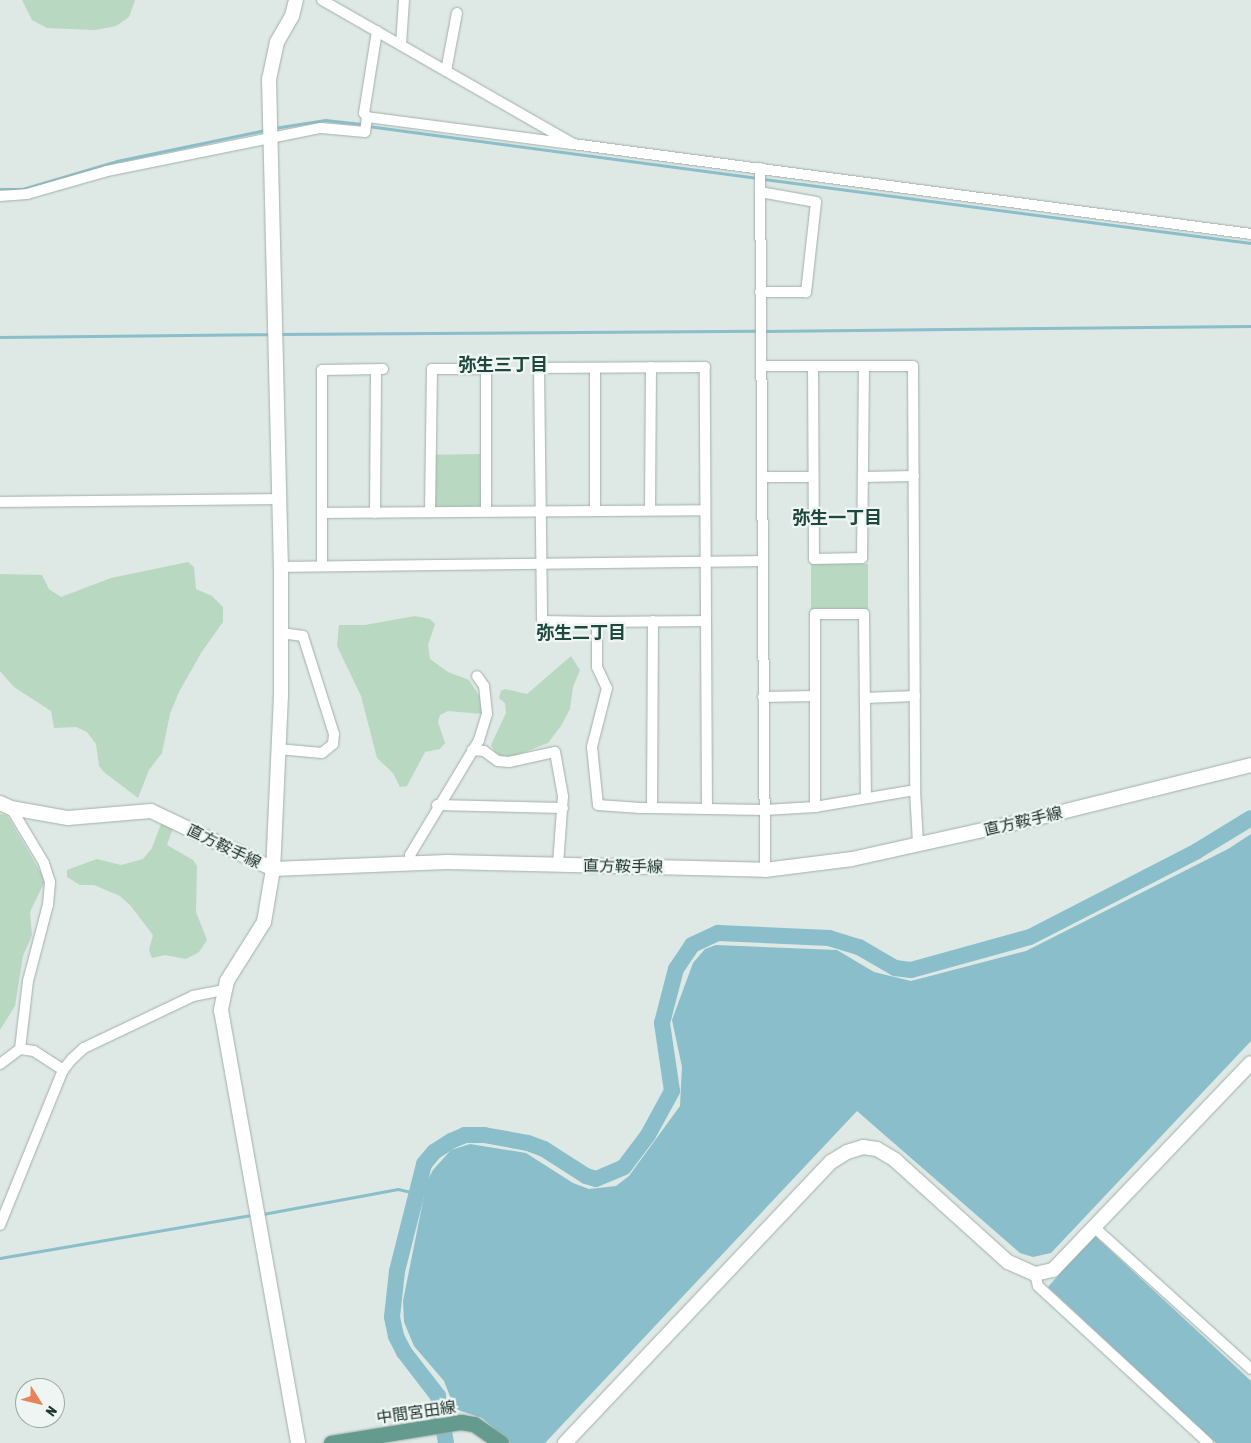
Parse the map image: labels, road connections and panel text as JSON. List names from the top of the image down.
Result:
{
  "streets": {
    "main road": ["中間宮田線"],
    "street": ["直方鞍手線"]
  },
  "districts": ["弥生三丁目", "弥生一丁目", "弥生二丁目"],
  "north": "bottom right"
}
